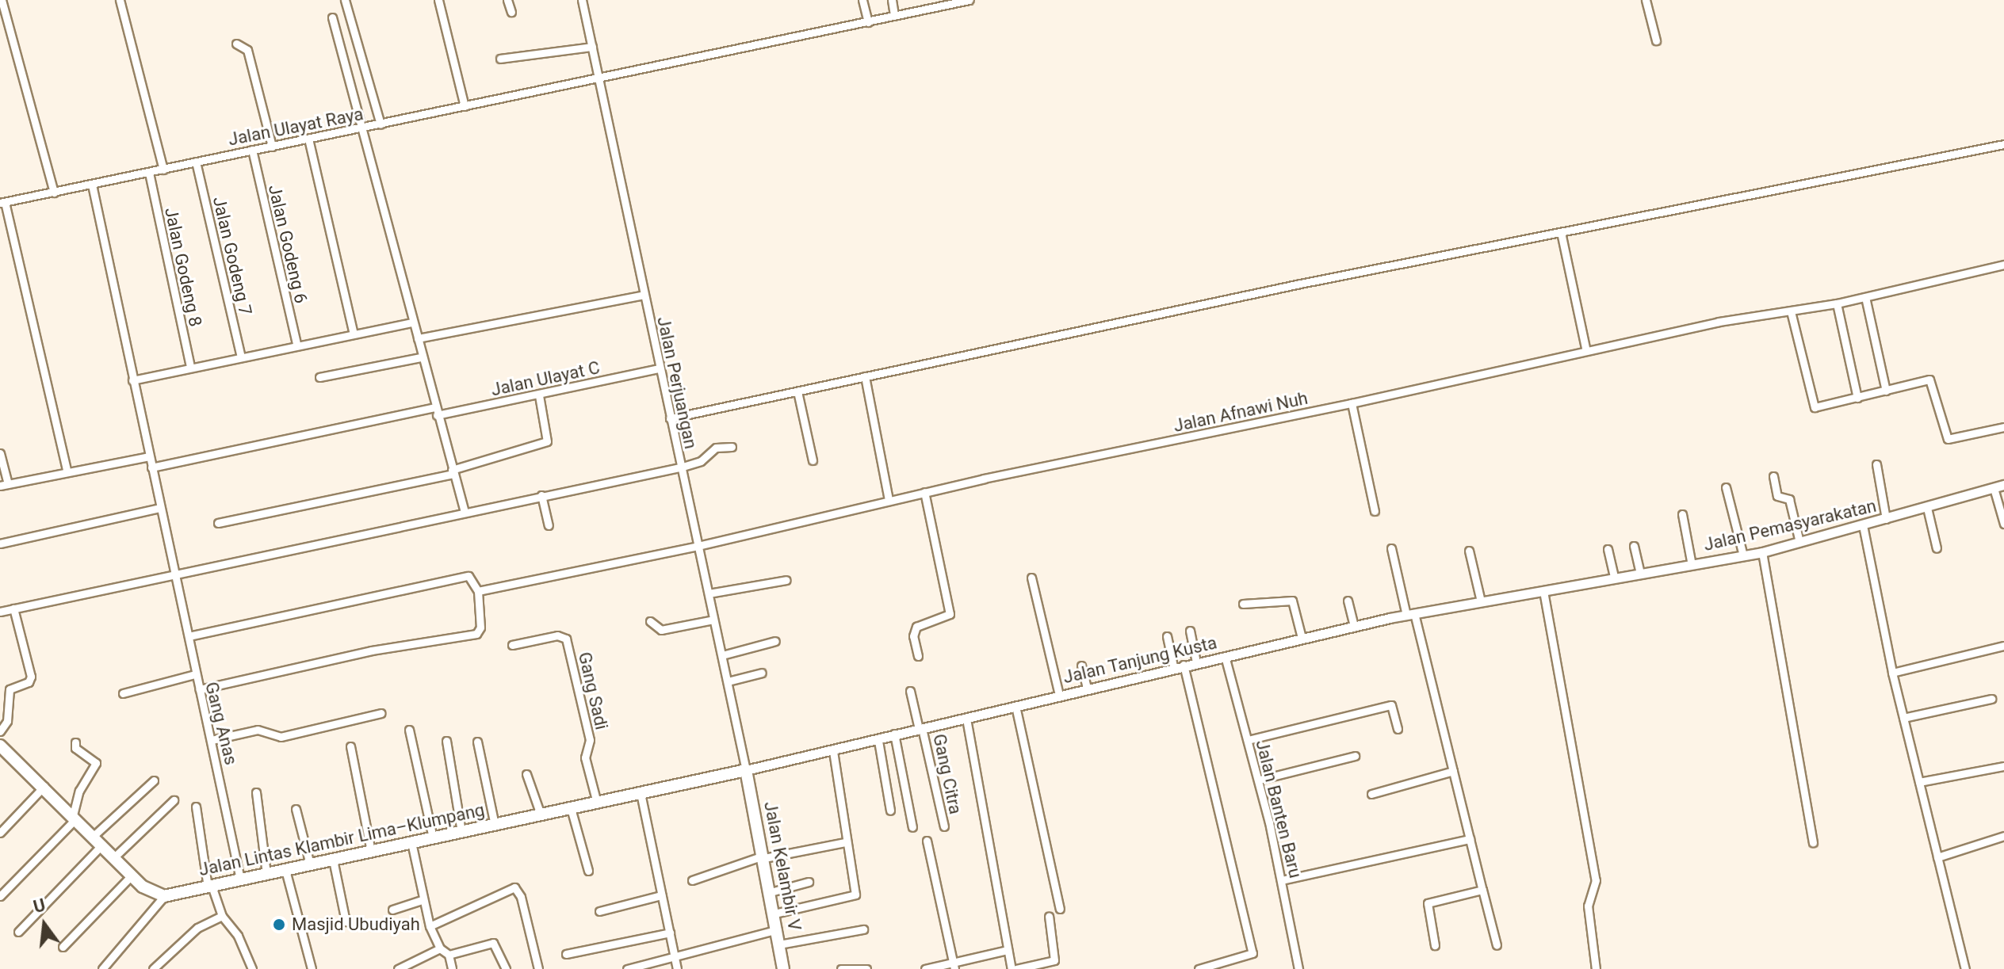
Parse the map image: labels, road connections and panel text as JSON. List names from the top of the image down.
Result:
{
  "streets": {
    "main road": ["Jalan Lintas Klambir Lima–Klumpang", "Jalan Kelambir V"],
    "street": [
      "Jalan Ulayat Raya",
      "Jalan Godeng 6",
      "Jalan Godeng 7",
      "Jalan Godeng 8",
      "Jalan Ulayat C",
      "Jalan Perjuangan",
      "Jalan Afnawi Nuh",
      "Jalan Pemasyarakatan",
      "Jalan Tanjung Kusta",
      "Gang Sadi",
      "Gang Anas",
      "Gang Citra",
      "Jalan Banten Baru"
    ]
  },
  "crossings": [
    ["Jalan Ulayat Raya", "Jalan Godeng 6"],
    ["Jalan Ulayat Raya", "Jalan Godeng 7"],
    ["Jalan Ulayat Raya", "Jalan Godeng 8"],
    ["Jalan Ulayat Raya", "Jalan Perjuangan"],
    ["Jalan Ulayat Raya", "Gang Anas"],
    ["Jalan Ulayat C", "Jalan Perjuangan"],
    ["Jalan Ulayat C", "Gang Anas"],
    ["Jalan Perjuangan", "Jalan Afnawi Nuh"],
    ["Jalan Perjuangan", "Jalan Tanjung Kusta"],
    ["Jalan Perjuangan", "Jalan Lintas Klambir Lima–Klumpang"],
    ["Jalan Perjuangan", "Jalan Kelambir V"],
    ["Jalan Pemasyarakatan", "Jalan Tanjung Kusta"],
    ["Jalan Tanjung Kusta", "Gang Citra"],
    ["Jalan Tanjung Kusta", "Jalan Banten Baru"],
    ["Jalan Tanjung Kusta", "Jalan Lintas Klambir Lima–Klumpang"],
    ["Jalan Tanjung Kusta", "Jalan Kelambir V"],
    ["Gang Sadi", "Jalan Lintas Klambir Lima–Klumpang"],
    ["Gang Anas", "Jalan Lintas Klambir Lima–Klumpang"],
    ["Jalan Lintas Klambir Lima–Klumpang", "Jalan Kelambir V"]
  ],
  "places": ["Masjid Ubudiyah"],
  "north": "top"
}
